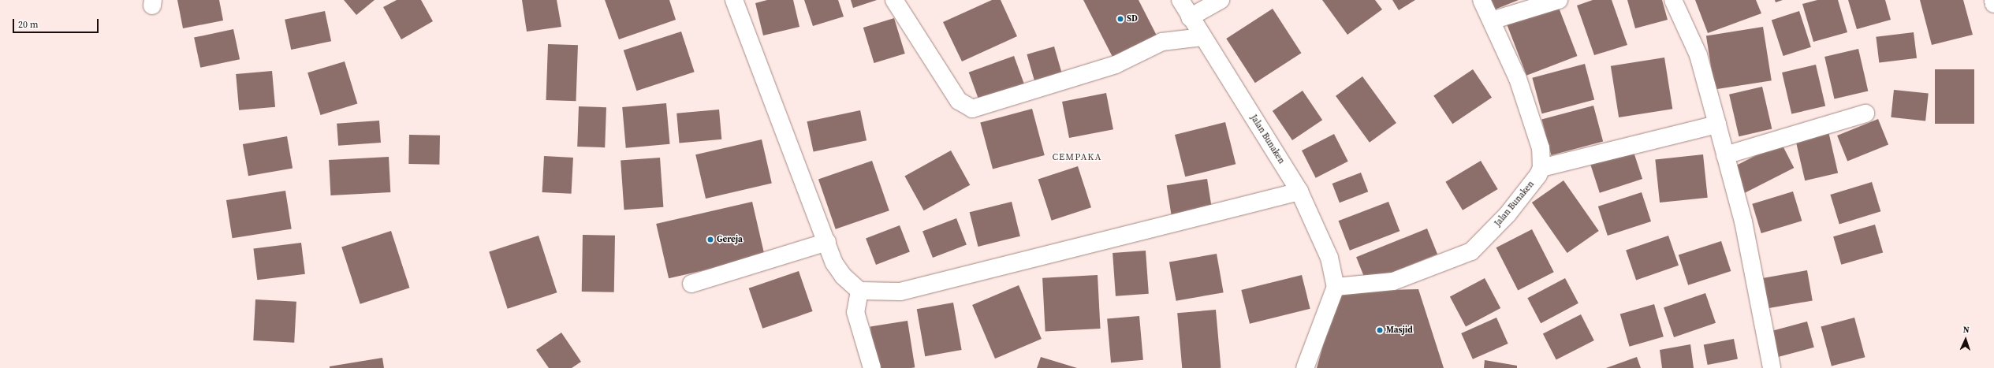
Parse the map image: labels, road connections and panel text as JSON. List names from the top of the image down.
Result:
{
  "streets": {
    "street": ["Jalan Bunaken"]
  },
  "districts": ["CEMPAKA"],
  "places": ["SD", "Gereja", "Masjid"],
  "scale_bar": "20 m",
  "north": "top"
}
